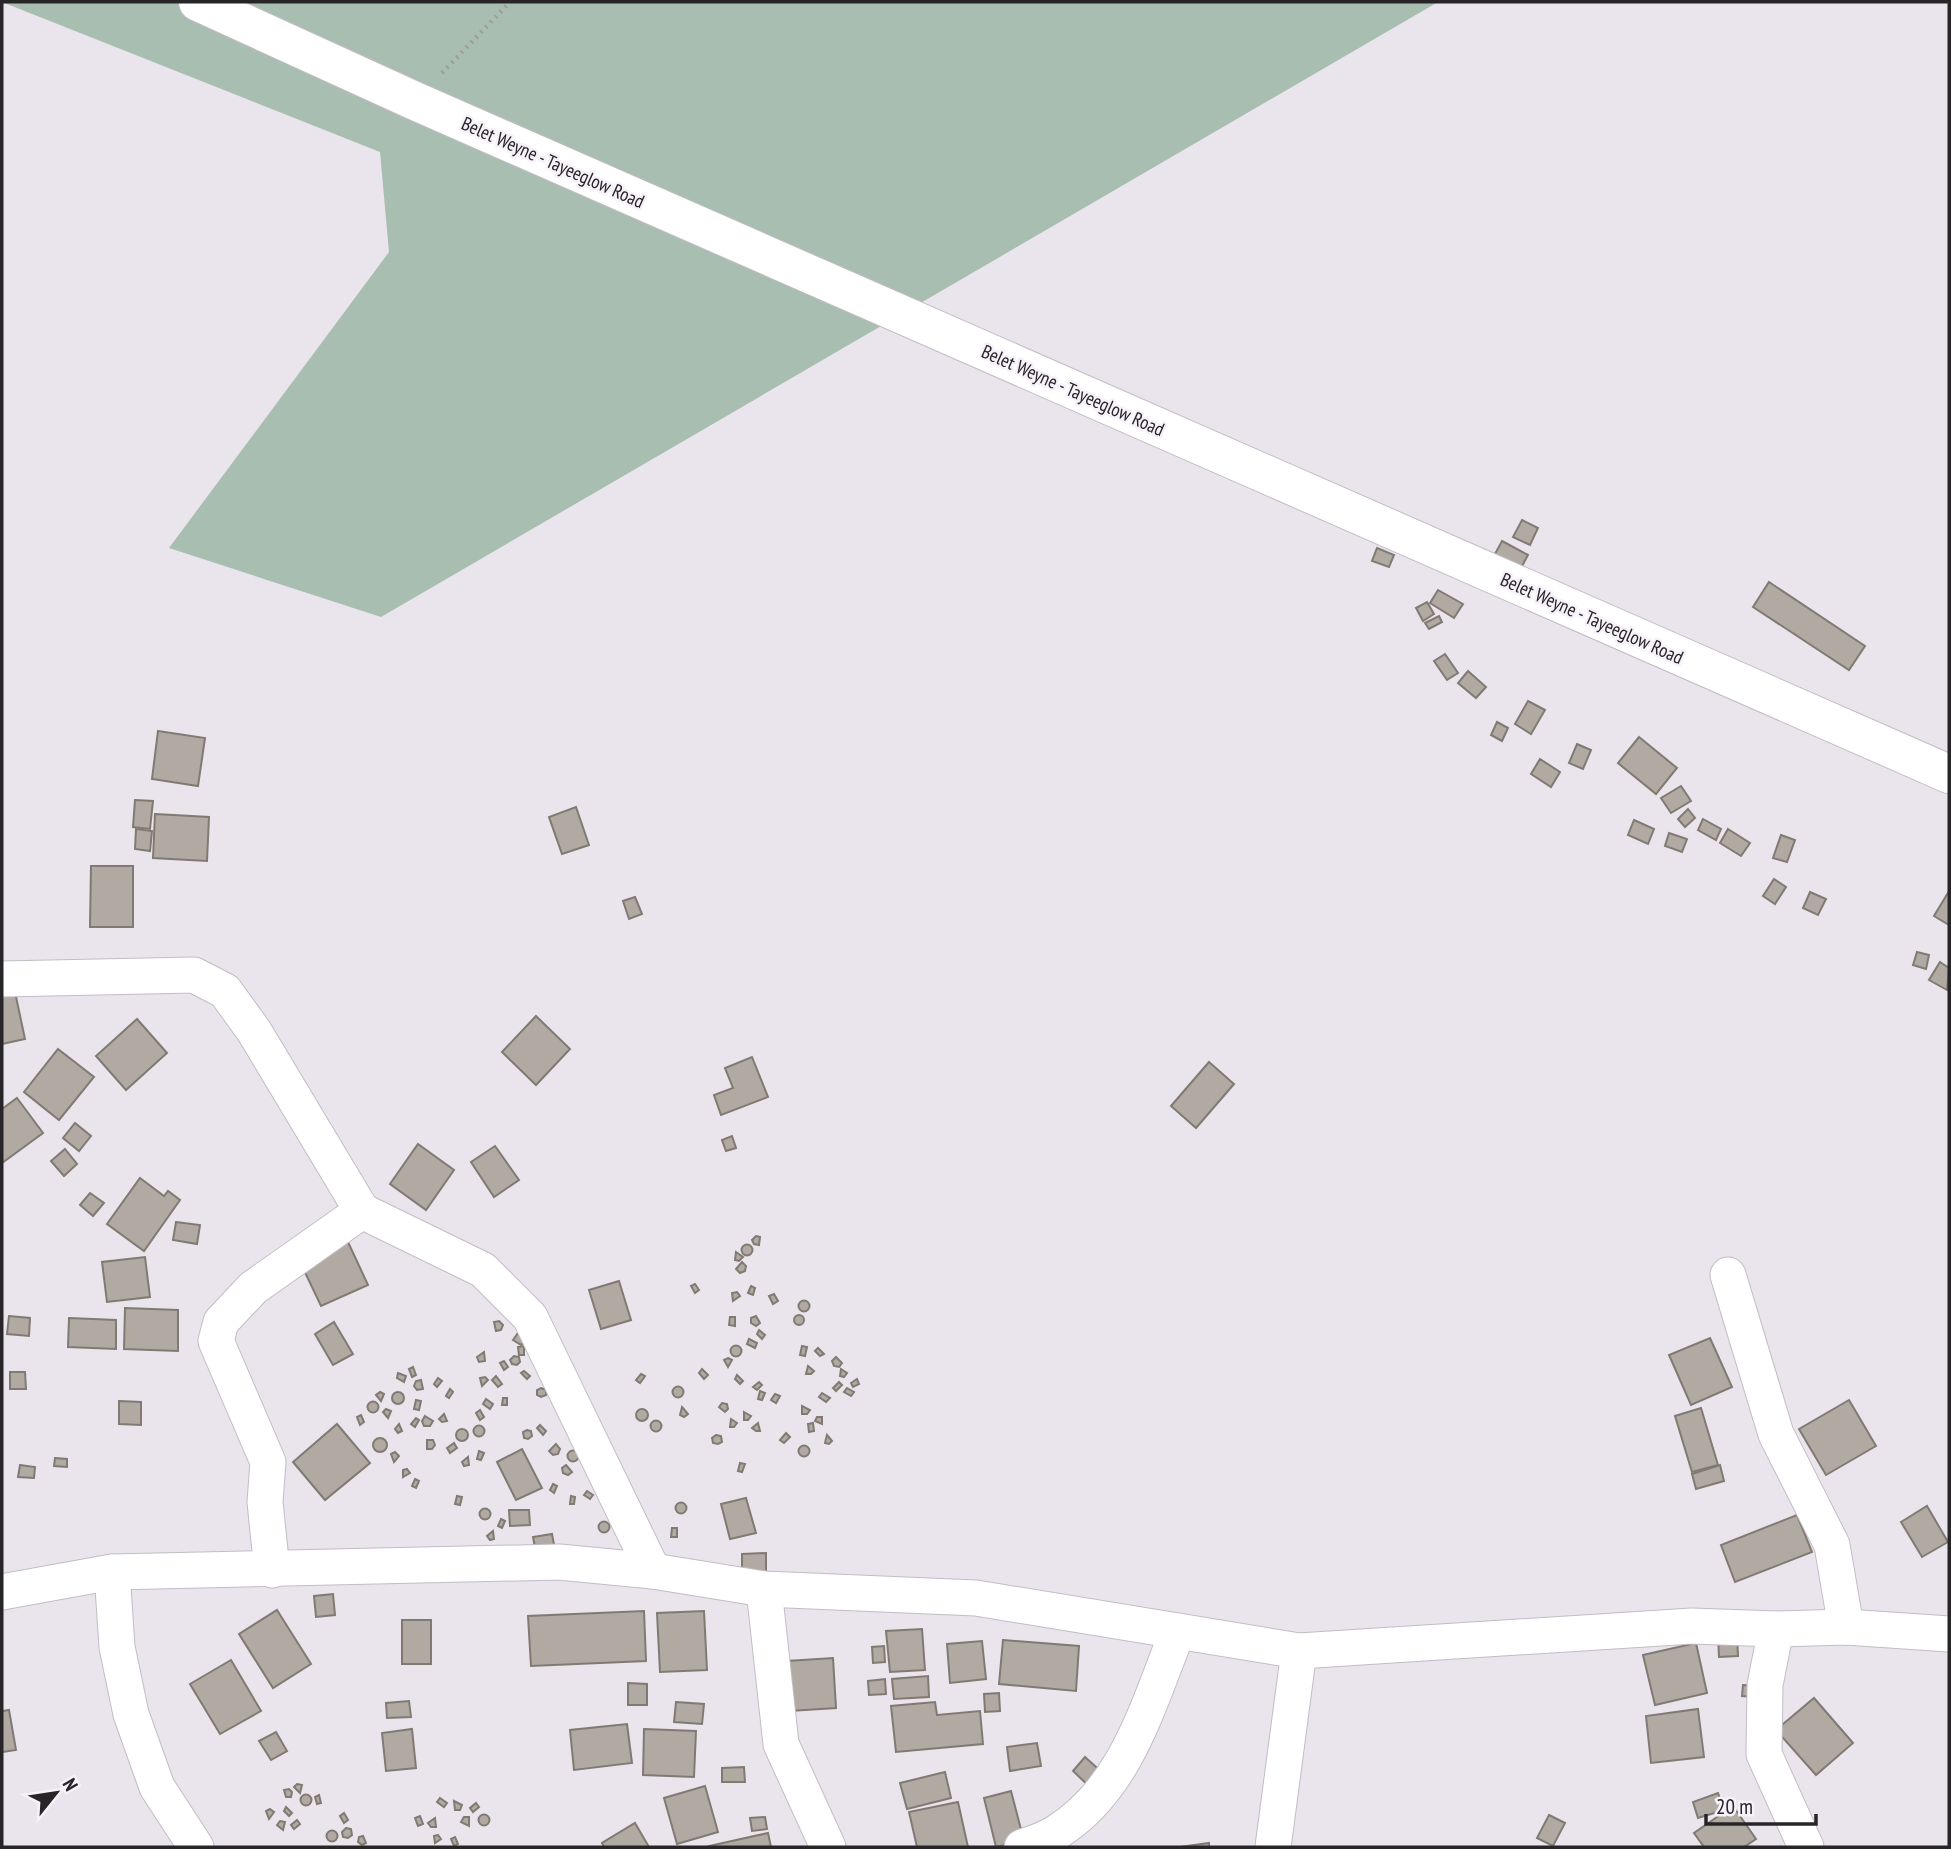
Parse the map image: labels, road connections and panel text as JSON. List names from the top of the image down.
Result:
{
  "streets": {
    "main road": ["Belet Weyne - Tayeeglow Road"]
  },
  "scale_bar": "20 m",
  "north": "top right"
}
